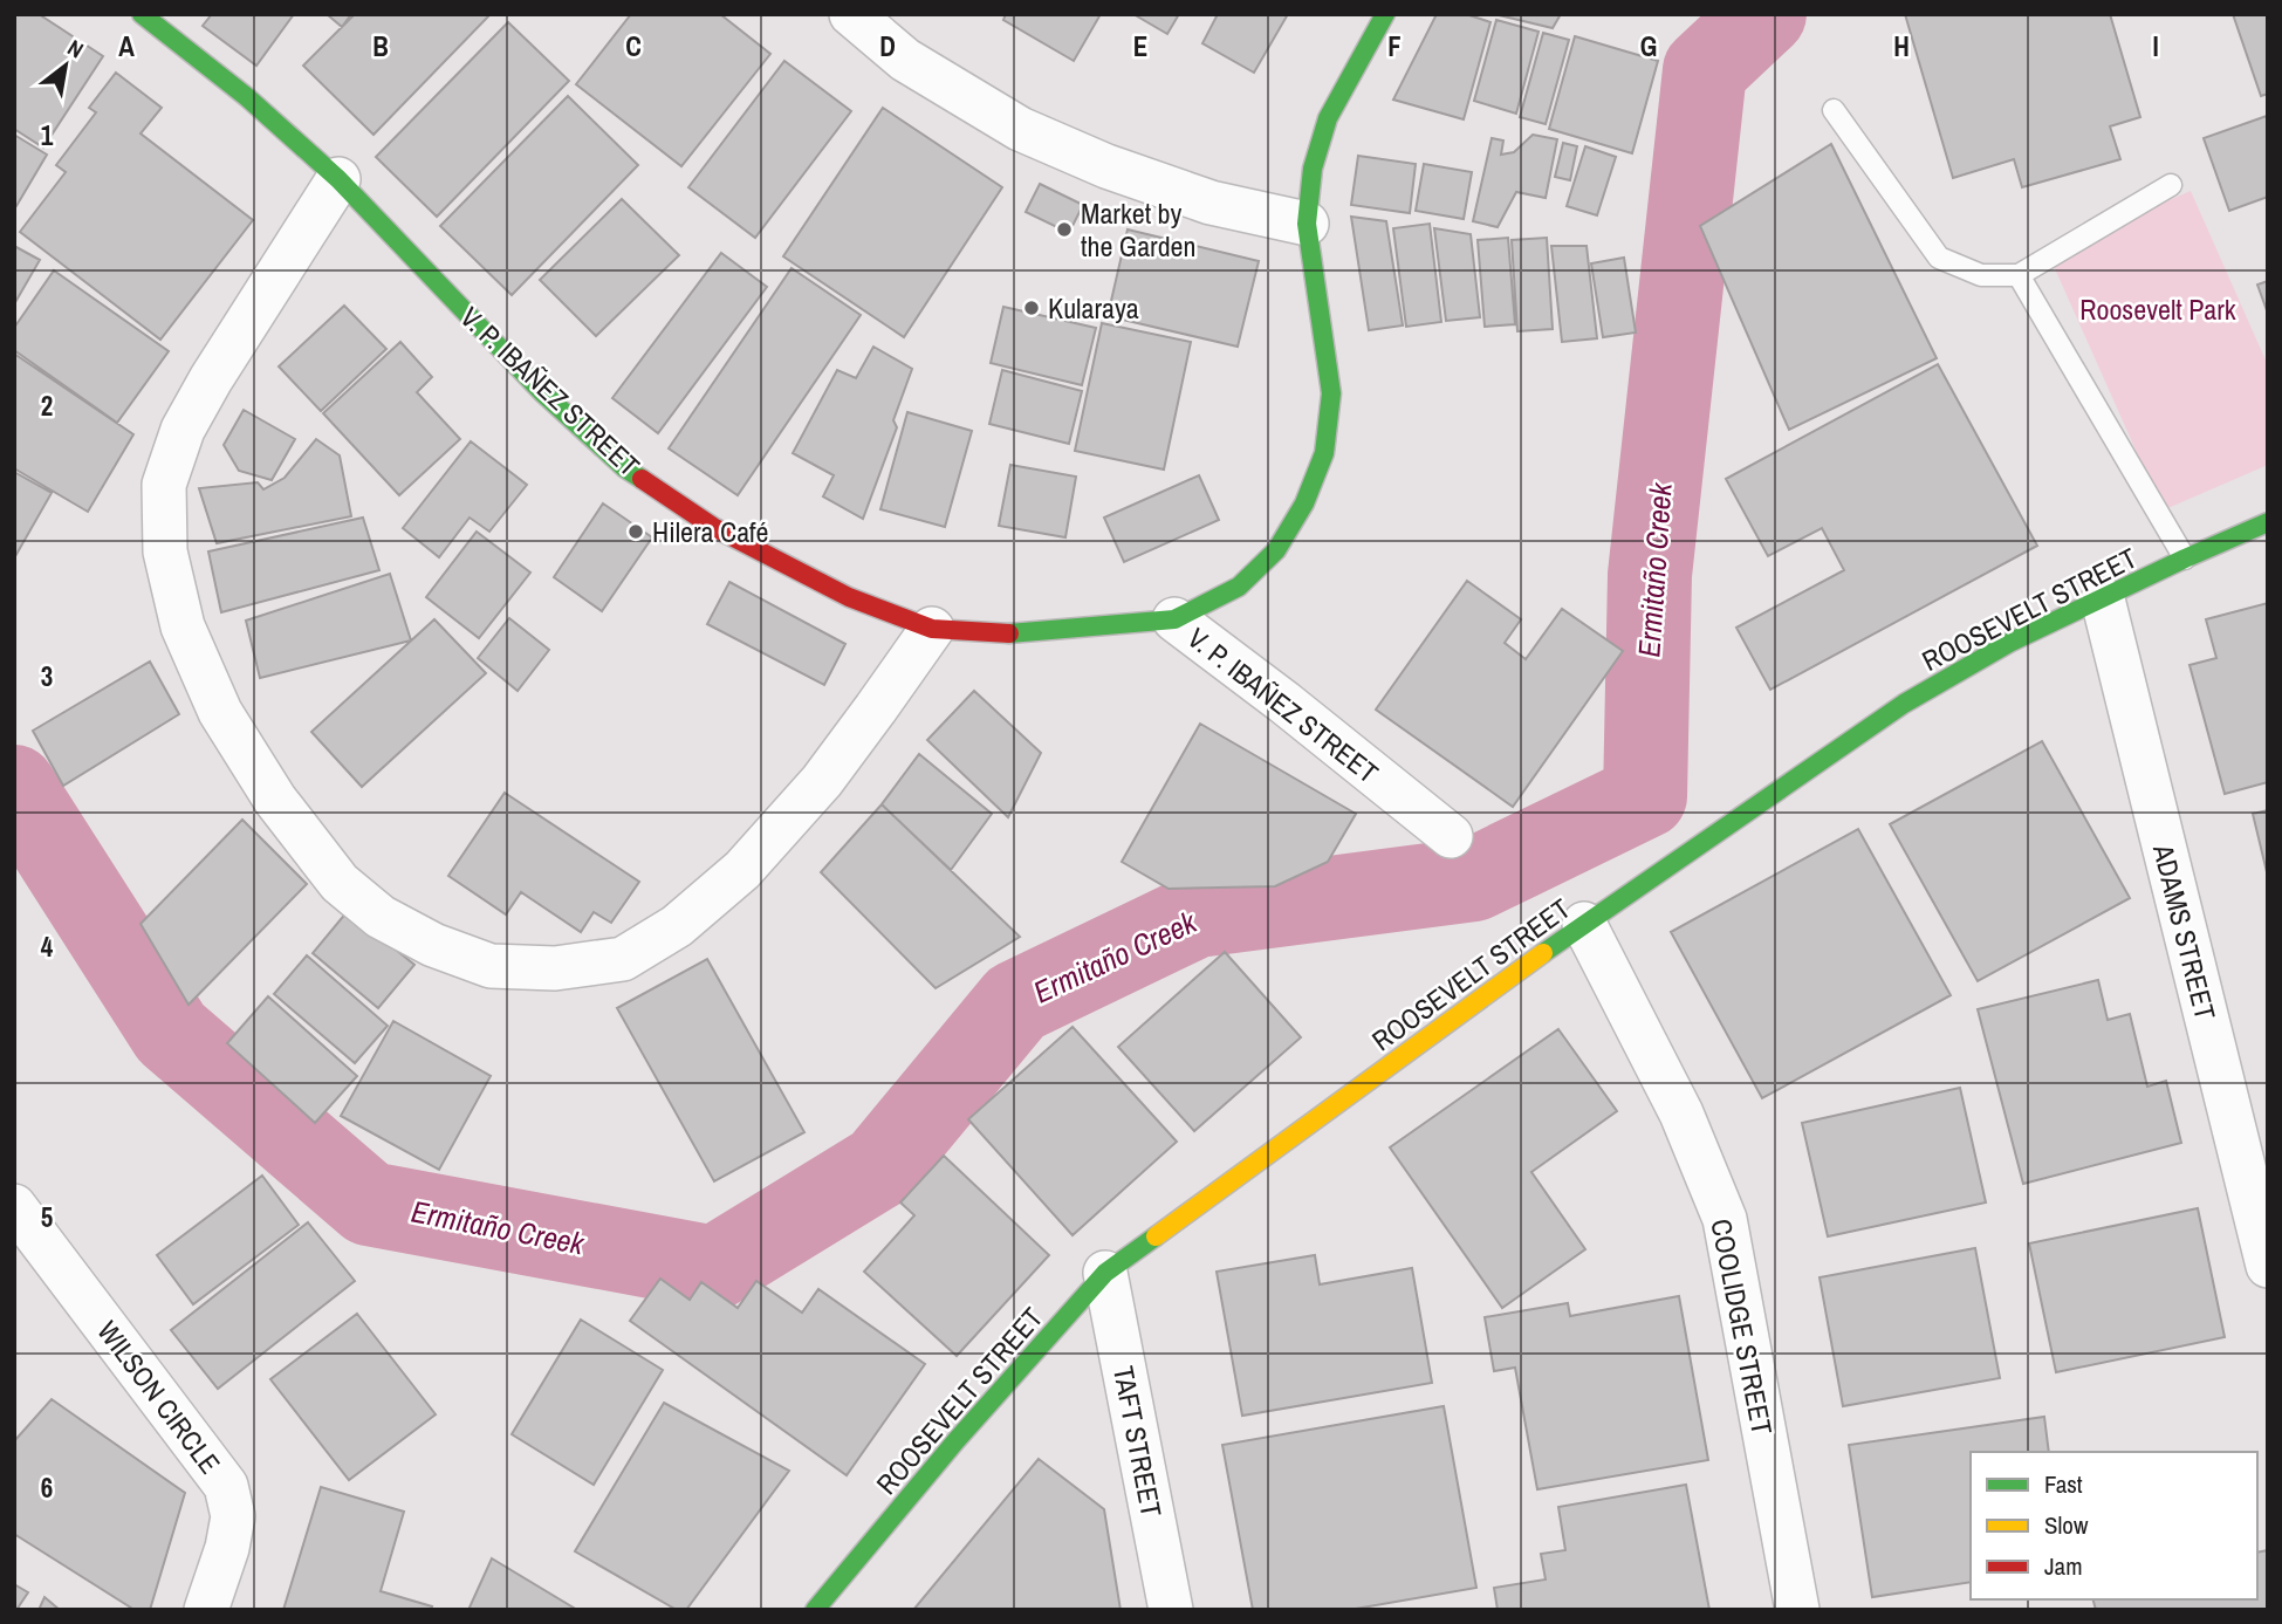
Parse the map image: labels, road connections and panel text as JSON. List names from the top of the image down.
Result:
{
  "streets": {
    "street": [
      "V. P. IBAÑEZ STREET",
      "ROOSEVELT STREET",
      "ADAMS STREET",
      "COOLIDGE STREET",
      "WILSON CIRCLE",
      "TAFT STREET"
    ]
  },
  "crossings": [
    ["ROOSEVELT STREET", "ADAMS STREET"],
    ["ROOSEVELT STREET", "COOLIDGE STREET"],
    ["ROOSEVELT STREET", "TAFT STREET"]
  ],
  "water": ["Ermitaño Creek"],
  "parks": ["Roosevelt Park"],
  "places": ["Market by the Garden", "Kularaya", "Hilera Café"],
  "legend": ["Fast", "Slow", "Jam"],
  "north": "top right",
  "grid": {
    "columns": [
      "A",
      "B",
      "C",
      "D",
      "E",
      "F",
      "G",
      "H",
      "I"
    ],
    "rows": [
      "1",
      "2",
      "3",
      "4",
      "5",
      "6"
    ]
  }
}
